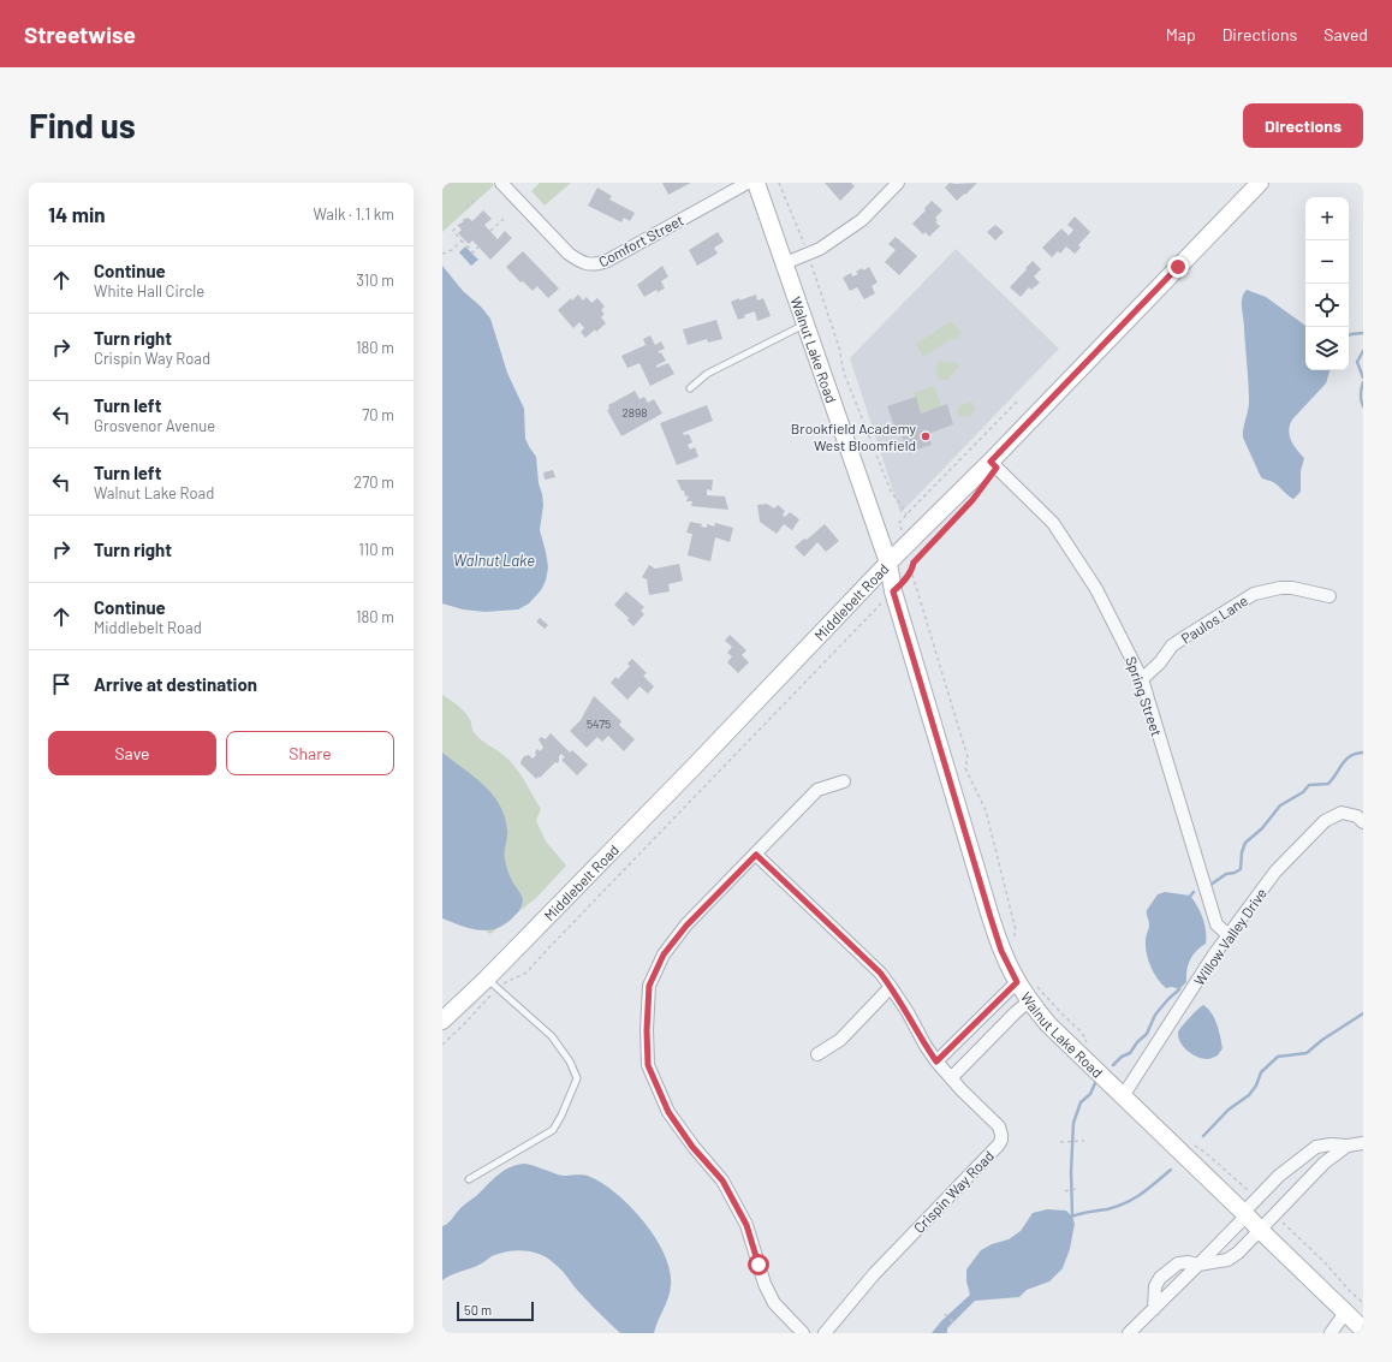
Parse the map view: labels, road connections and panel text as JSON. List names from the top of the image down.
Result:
{
  "streets": {
    "street": [
      "Comfort Street",
      "Walnut Lake Road",
      "Middlebelt Road",
      "Paulos Lane",
      "Spring Street",
      "Willow Valley Drive",
      "Crispin Way Road"
    ]
  },
  "crossings": [
    ["Walnut Lake Road", "Middlebelt Road"],
    ["Walnut Lake Road", "Willow Valley Drive"],
    ["Middlebelt Road", "Spring Street"],
    ["Paulos Lane", "Spring Street"],
    ["Spring Street", "Willow Valley Drive"]
  ],
  "water": ["Walnut Lake"],
  "places": ["Brookfield Academy West Bloomfield"],
  "house_numbers": ["2898", "5475"],
  "scale_bar": "50 m",
  "page": {
    "header": "Streetwise",
    "nav": ["Map", "Directions", "Saved"],
    "buttons": [
      "Directions",
      ["Save", "Share"]
    ],
    "title": "Find us",
    "heading": ["14 min", "Walk · 1.1 km"],
    "map_buttons": ["+", "−"],
    "list": [
      ["Continue", "White Hall Circle", "310 m"],
      ["Turn right", "Crispin Way Road", "180 m"],
      ["Turn left", "Grosvenor Avenue", "70 m"],
      ["Turn left", "Walnut Lake Road", "270 m"],
      ["Turn right", "110 m"],
      ["Continue", "Middlebelt Road", "180 m"],
      "Arrive at destination"
    ],
    "scale": "50 m"
  }
}
